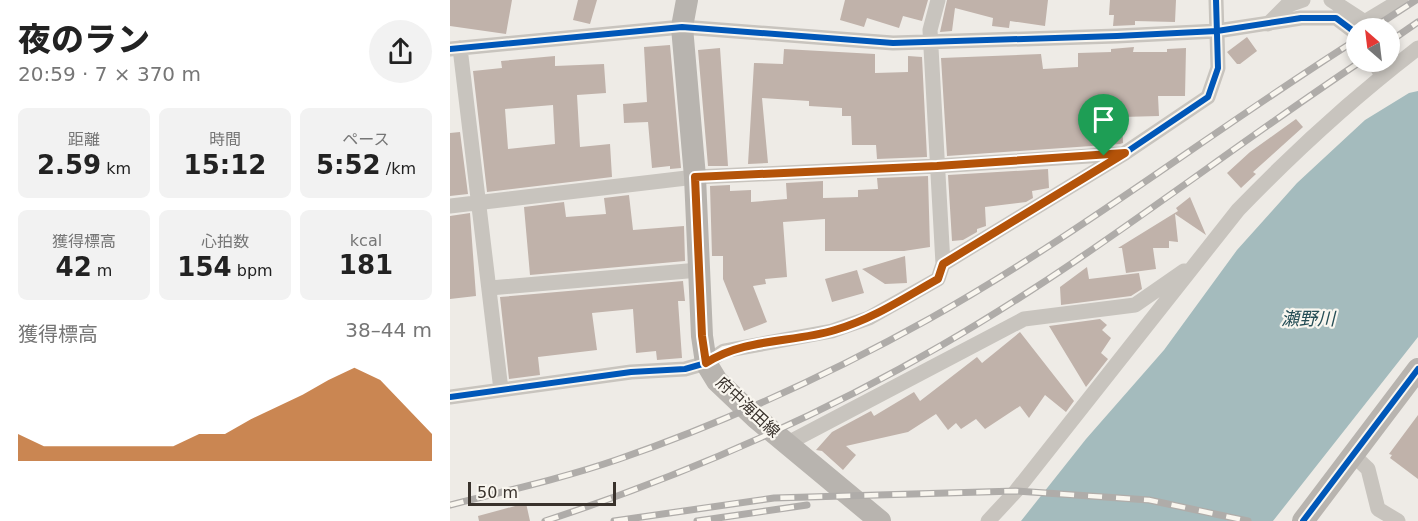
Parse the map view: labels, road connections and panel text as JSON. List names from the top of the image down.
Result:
{
  "streets": {
    "main road": ["府中海田線"]
  },
  "water": ["瀬野川"],
  "scale_bar": "50 m",
  "north": "top left",
  "page": {
    "heading": ["夜のラン", "20:59 · 7 × 370 m"],
    "stats": [
      ["距離", "2.59 km"],
      ["時間", "15:12"],
      ["ペース", "5:52 /km"],
      ["獲得標高", "42 m"],
      ["心拍数", "154 bpm"],
      ["kcal", "181"]
    ],
    "chart": ["獲得標高", "38–44 m"],
    "scale": "50 m"
  }
}
